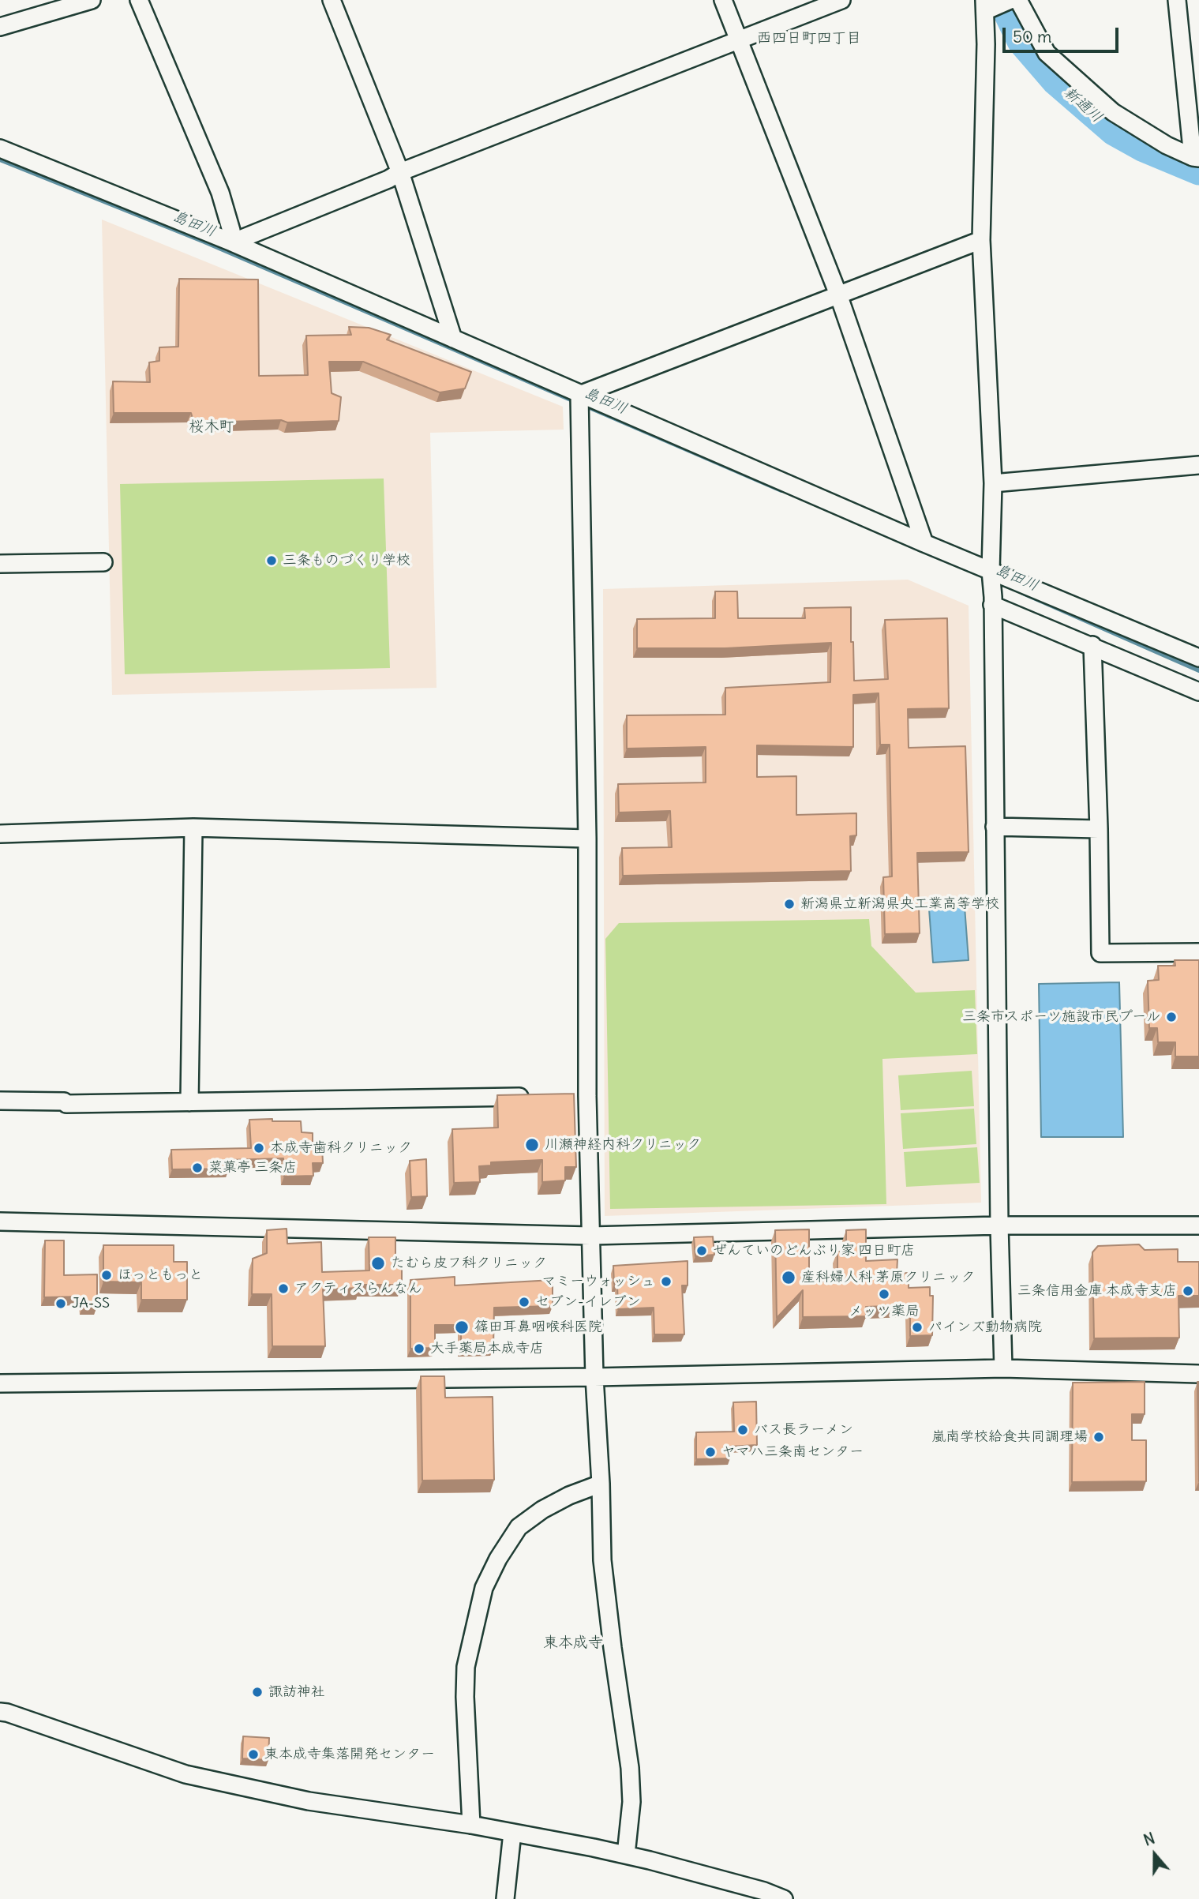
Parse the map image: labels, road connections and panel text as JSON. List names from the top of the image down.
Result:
{
  "districts": ["西四日町四丁目", "桜木町", "東本成寺"],
  "water": ["新通川", "島田川"],
  "places": [
    "三条ものづくり学校",
    "新潟県立新潟県央工業高等学校",
    "三条市スポーツ施設市民プール",
    "川瀬神経内科クリニック",
    "本成寺歯科クリニック",
    "菜菓亭 三条店",
    "ぜんていのどんぶり家 四日町店",
    "たむら皮フ科クリニック",
    "ほっともっと",
    "産科婦人科 茅原クリニック",
    "マミーウォッシュ",
    "アクティスらんなん",
    "三条信用金庫 本成寺支店",
    "メッツ薬局",
    "セブン-イレブン",
    "JA-SS",
    "篠田耳鼻咽喉科医院",
    "パインズ動物病院",
    "大手薬局本成寺店",
    "バス長ラーメン",
    "嵐南学校給食共同調理場",
    "ヤマハ三条南センター",
    "諏訪神社",
    "東本成寺集落開発センター"
  ],
  "scale_bar": "50 m",
  "north": "top"
}
